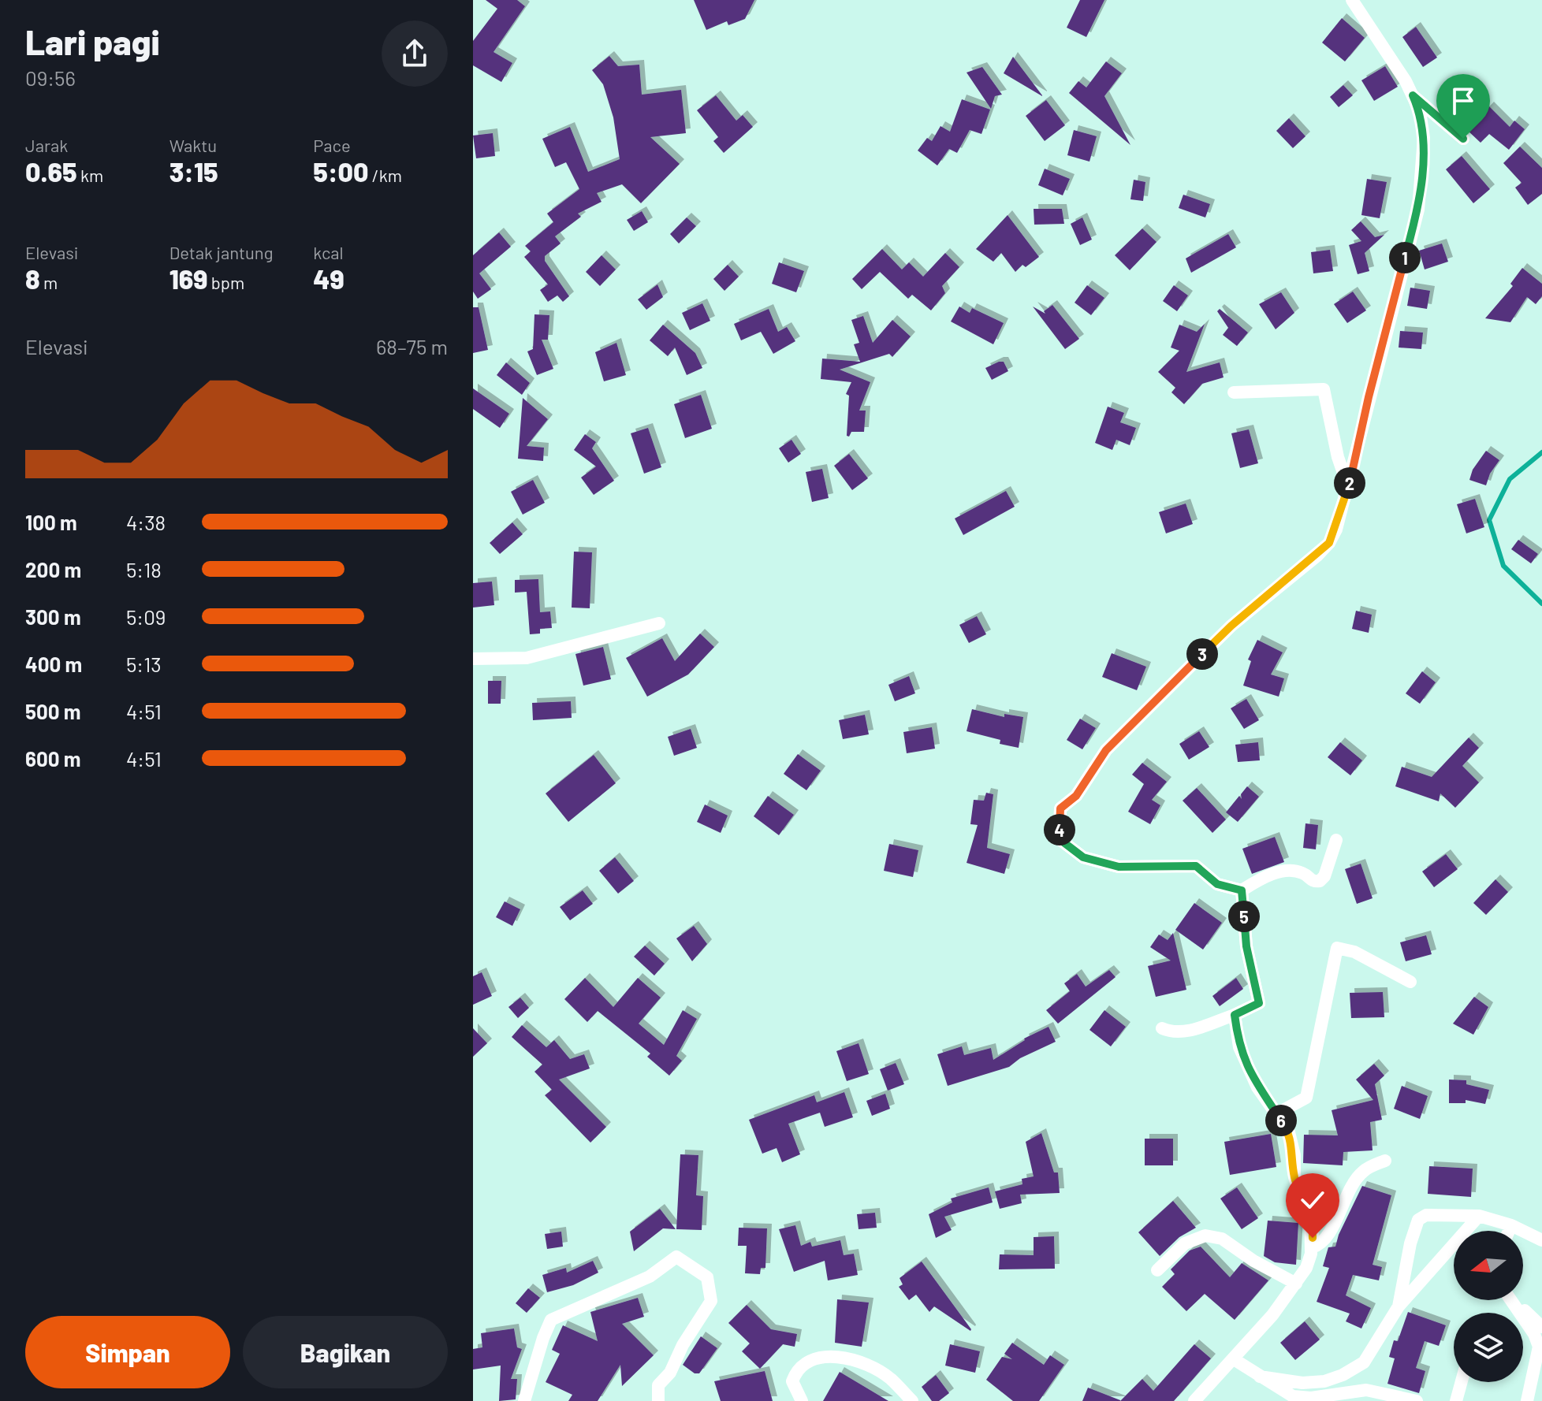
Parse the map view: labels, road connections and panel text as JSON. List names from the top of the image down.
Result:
{
  "north": "left",
  "page": {
    "heading": ["Lari pagi", "09:56"],
    "stats": [
      ["Jarak", "0.65 km"],
      ["Waktu", "3:15"],
      ["Pace", "5:00 /km"],
      ["Elevasi", "8 m"],
      ["Detak jantung", "169 bpm"],
      ["kcal", "49"]
    ],
    "pins": [
      "1",
      "2",
      "3",
      "4",
      "5",
      "6"
    ],
    "chart": ["Elevasi", "68–75 m"],
    "list": [
      {
        "name": "100 m",
        "note": "4:38"
      },
      {
        "name": "200 m",
        "note": "5:18"
      },
      {
        "name": "300 m",
        "note": "5:09"
      },
      {
        "name": "400 m",
        "note": "5:13"
      },
      {
        "name": "500 m",
        "note": "4:51"
      },
      {
        "name": "600 m",
        "note": "4:51"
      }
    ],
    "buttons": ["Simpan", "Bagikan"]
  }
}
